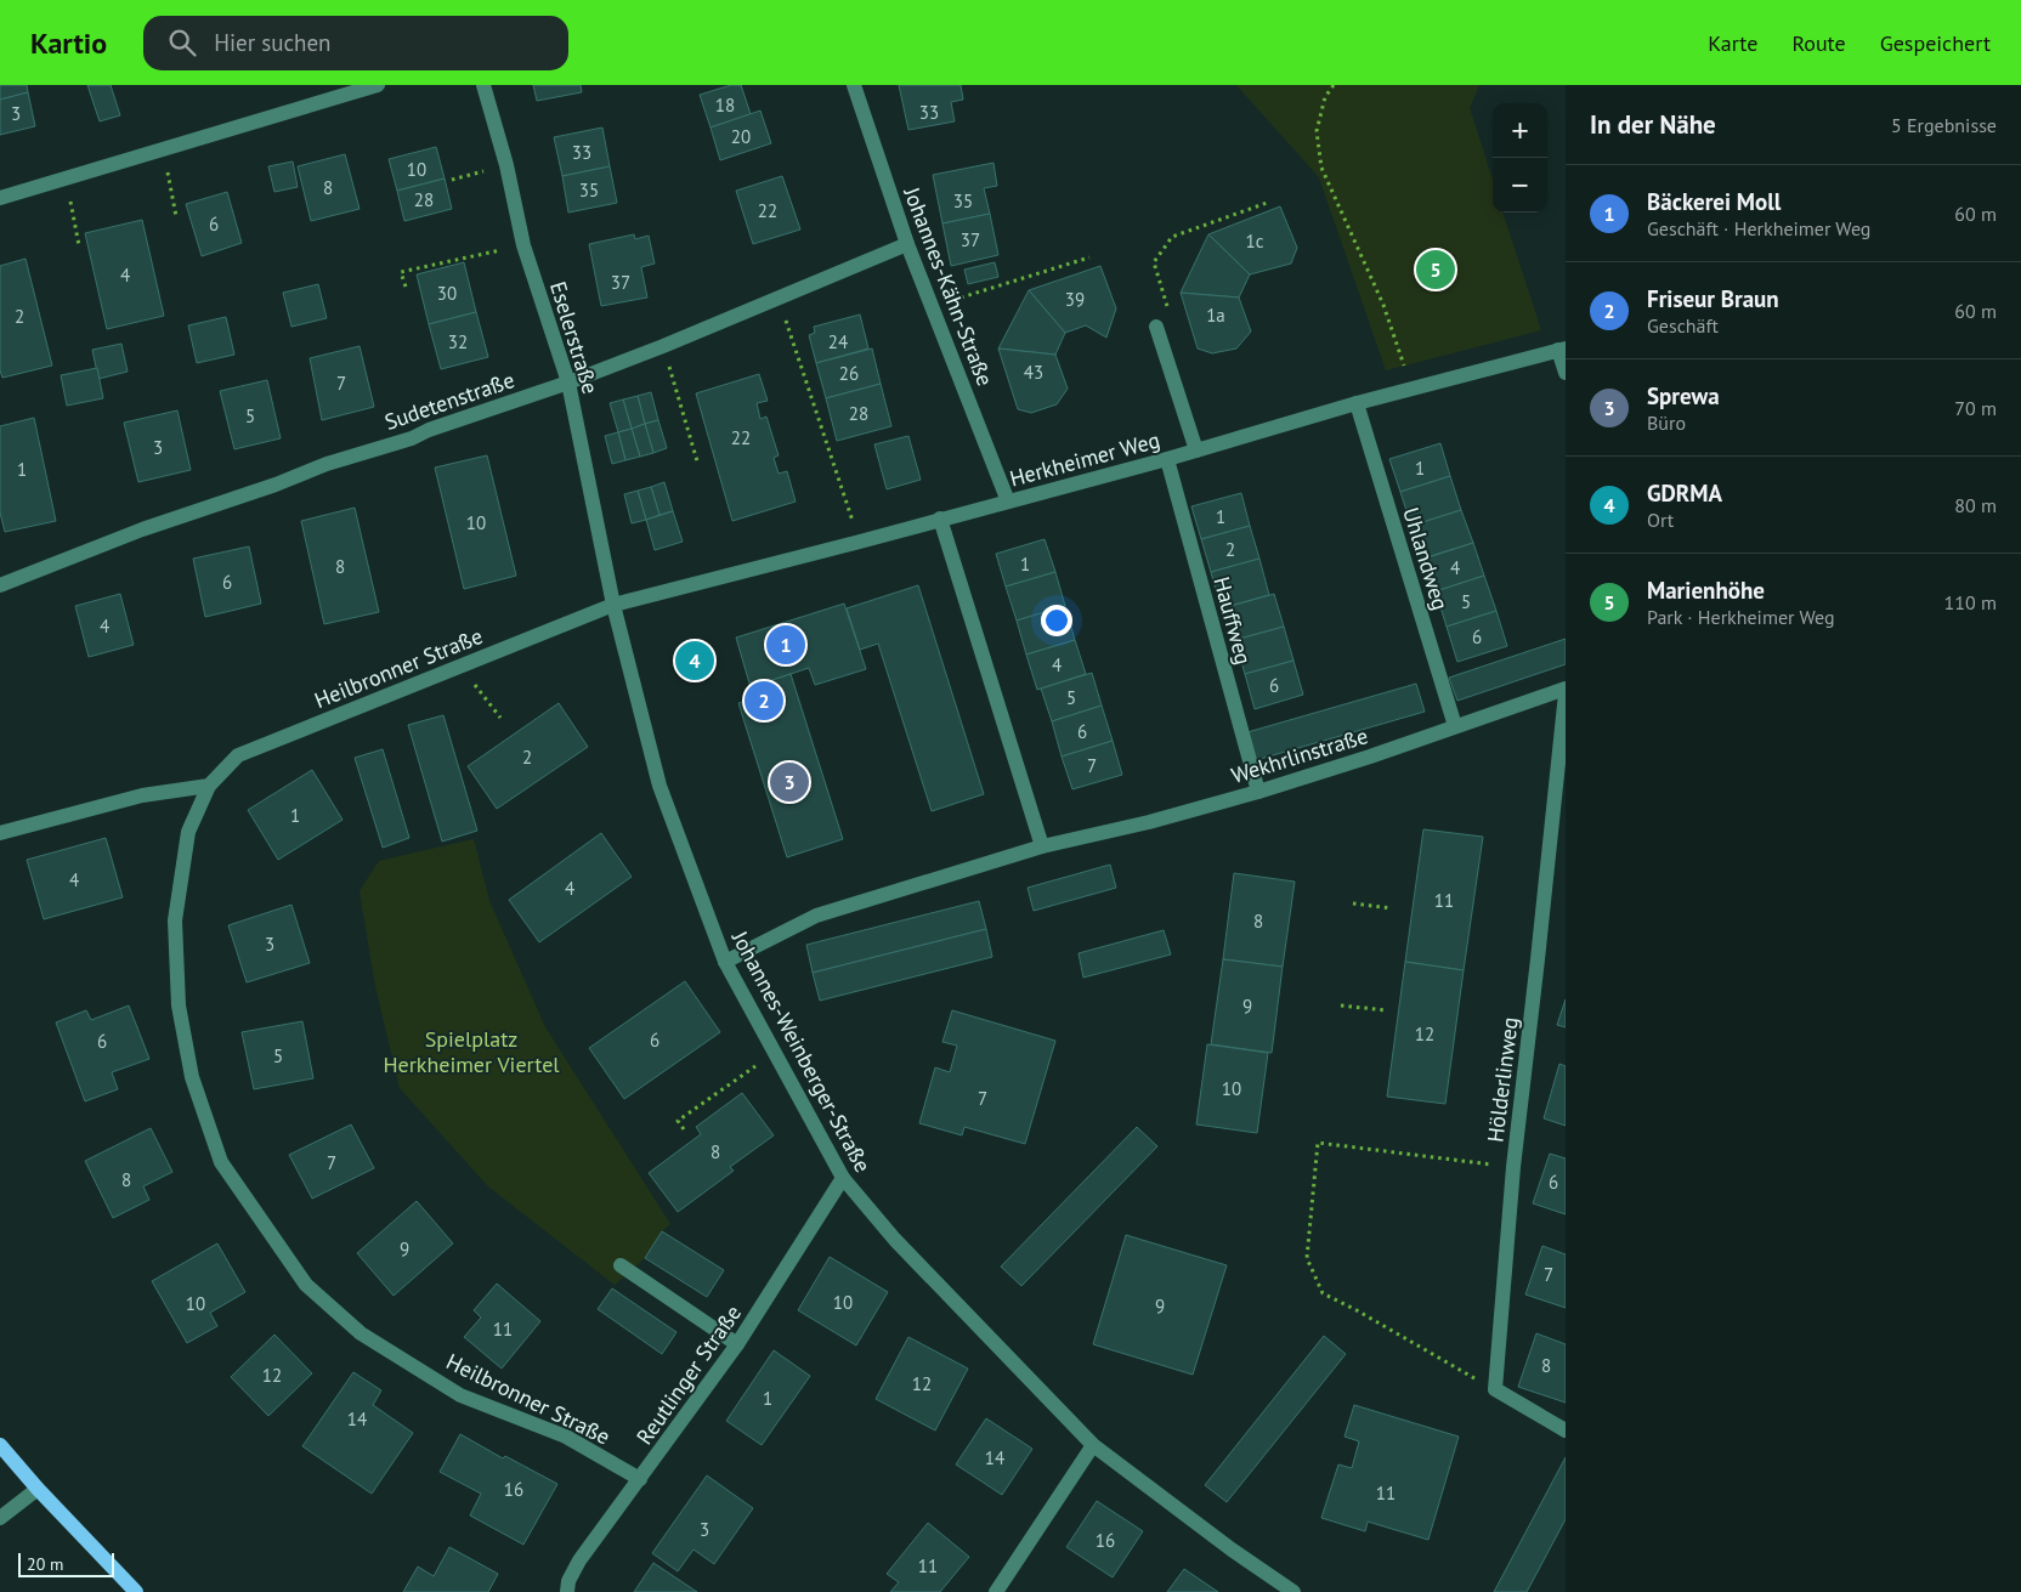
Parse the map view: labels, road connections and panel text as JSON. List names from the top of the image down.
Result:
{
  "streets": {
    "street": [
      "Johannes-Kähn-Straße",
      "Eselerstraße",
      "Sudetenstraße",
      "Herkheimer Weg",
      "Uhlandweg",
      "Hauffweg",
      "Heilbronner Straße",
      "Wekhrlinstraße",
      "Johannes-Weinberger-Straße",
      "Hölderlinweg",
      "Reutlinger Straße"
    ]
  },
  "crossings": [
    ["Johannes-Kähn-Straße", "Sudetenstraße"],
    ["Johannes-Kähn-Straße", "Herkheimer Weg"],
    ["Eselerstraße", "Sudetenstraße"],
    ["Eselerstraße", "Herkheimer Weg"],
    ["Eselerstraße", "Heilbronner Straße"],
    ["Eselerstraße", "Johannes-Weinberger-Straße"],
    ["Herkheimer Weg", "Uhlandweg"],
    ["Herkheimer Weg", "Hauffweg"],
    ["Herkheimer Weg", "Heilbronner Straße"],
    ["Herkheimer Weg", "Johannes-Weinberger-Straße"],
    ["Uhlandweg", "Wekhrlinstraße"],
    ["Hauffweg", "Wekhrlinstraße"],
    ["Heilbronner Straße", "Johannes-Weinberger-Straße"],
    ["Heilbronner Straße", "Reutlinger Straße"],
    ["Wekhrlinstraße", "Johannes-Weinberger-Straße"],
    ["Johannes-Weinberger-Straße", "Reutlinger Straße"]
  ],
  "parks": ["Spielplatz Herkheimer Viertel"],
  "house_numbers": [
    "18",
    "33",
    "3",
    "20",
    "33",
    "10",
    "8",
    "35",
    "28",
    "35",
    "22",
    "6",
    "37",
    "1c",
    "4",
    "37",
    "30",
    "39",
    "1a",
    "2",
    "32",
    "24",
    "43",
    "26",
    "7",
    "28",
    "5",
    "22",
    "3",
    "1",
    "1",
    "1",
    "10",
    "2",
    "1",
    "8",
    "4",
    "6",
    "5",
    "4",
    "6",
    "4",
    "6",
    "5",
    "6",
    "2",
    "7",
    "1",
    "4",
    "4",
    "11",
    "8",
    "3",
    "9",
    "12",
    "6",
    "6",
    "5",
    "10",
    "7",
    "8",
    "7",
    "8",
    "6",
    "9",
    "7",
    "10",
    "10",
    "9",
    "11",
    "8",
    "12",
    "12",
    "1",
    "14",
    "14",
    "16",
    "11",
    "3",
    "16",
    "11"
  ],
  "scale_bar": "20 m",
  "page": {
    "header": "Kartio",
    "search": "Hier suchen",
    "nav": ["Karte", "Route", "Gespeichert"],
    "heading": ["In der Nähe", "5 Ergebnisse"],
    "map_buttons": ["+", "−"],
    "list": [
      {
        "mark": "1",
        "name": "Bäckerei Moll",
        "note": "Geschäft · Herkheimer Weg",
        "value": "60 m"
      },
      {
        "mark": "2",
        "name": "Friseur Braun",
        "note": "Geschäft",
        "value": "60 m"
      },
      {
        "mark": "3",
        "name": "Sprewa",
        "note": "Büro",
        "value": "70 m"
      },
      {
        "mark": "4",
        "name": "GDRMA",
        "note": "Ort",
        "value": "80 m"
      },
      {
        "mark": "5",
        "name": "Marienhöhe",
        "note": "Park · Herkheimer Weg",
        "value": "110 m"
      }
    ],
    "pins": [
      "5",
      "1",
      "4",
      "2",
      "3"
    ],
    "scale": "20 m"
  }
}
